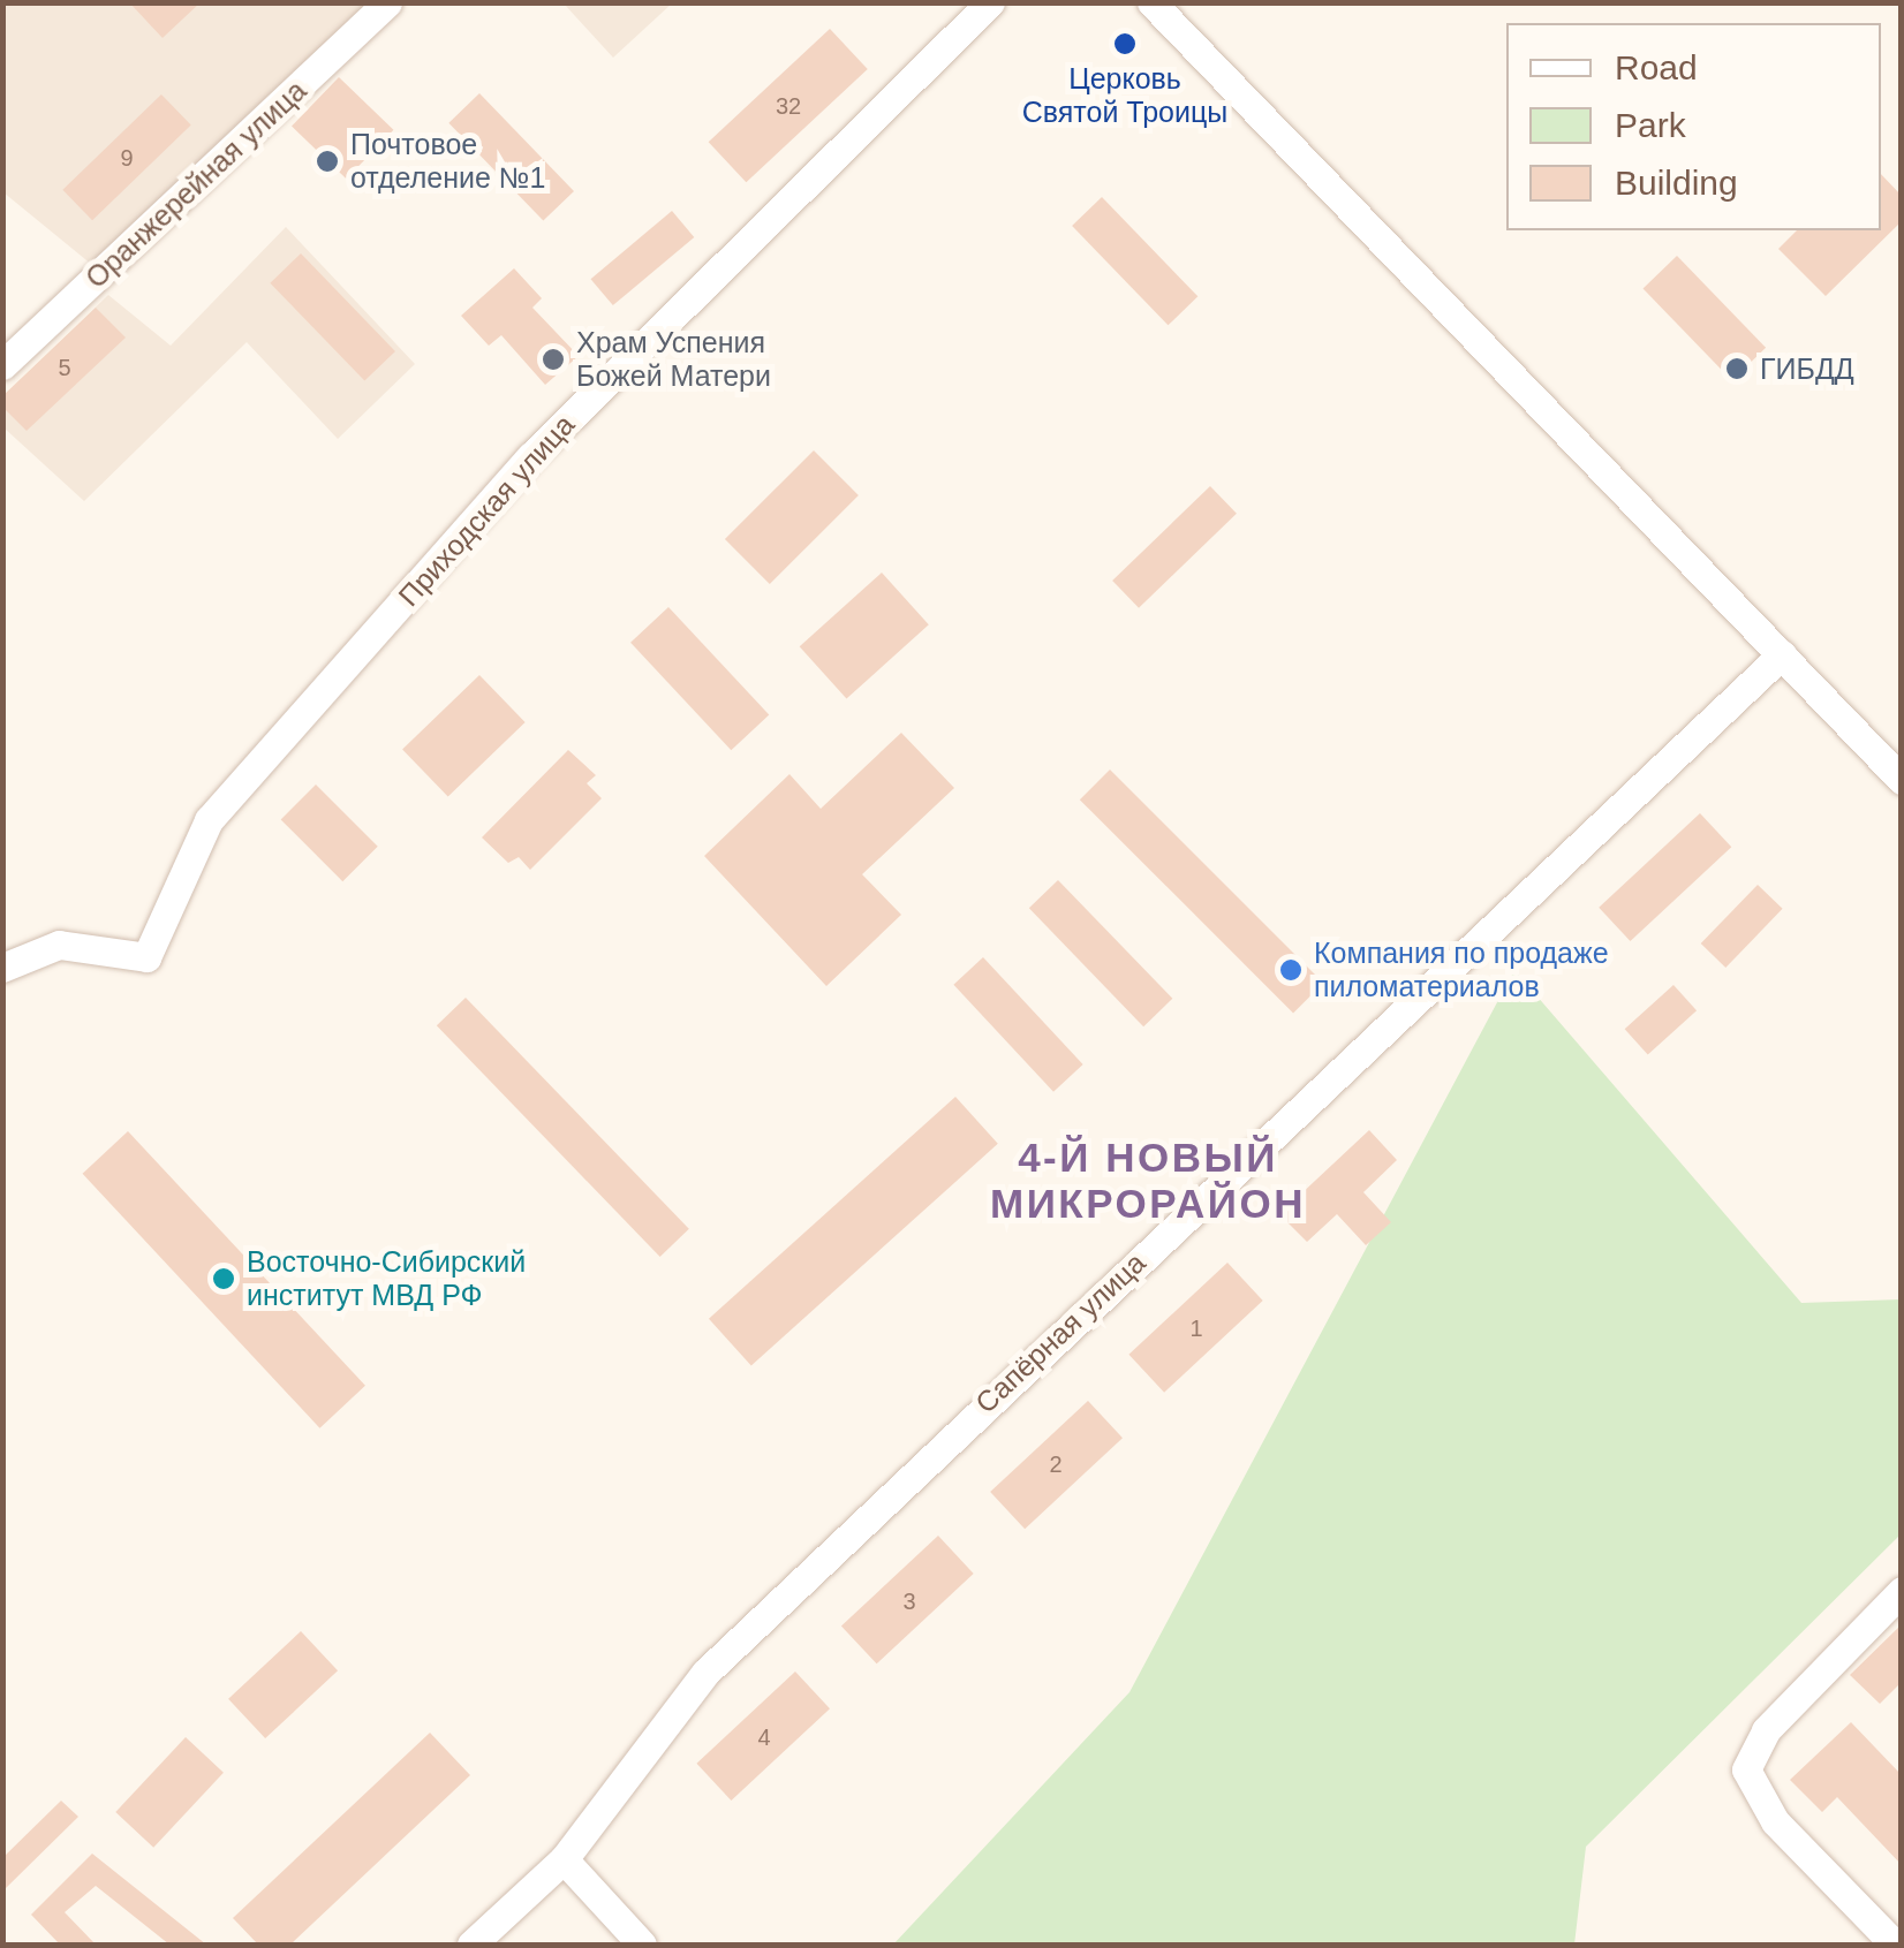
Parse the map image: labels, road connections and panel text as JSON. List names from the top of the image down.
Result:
{
  "streets": {
    "street": ["Оранжерейная улица", "Приходская улица", "Сапёрная улица"]
  },
  "districts": ["4-Й НОВЫЙ МИКРОРАЙОН"],
  "places": [
    "Церковь Святой Троицы",
    "Почтовое отделение №1",
    "Храм Успения Божей Матери",
    "ГИБДД",
    "Компания по продаже пиломатериалов",
    "Восточно-Сибирский институт МВД РФ"
  ],
  "house_numbers": [
    "32",
    "9",
    "5",
    "1",
    "2",
    "3",
    "4"
  ],
  "legend": ["Road", "Park", "Building"]
}
